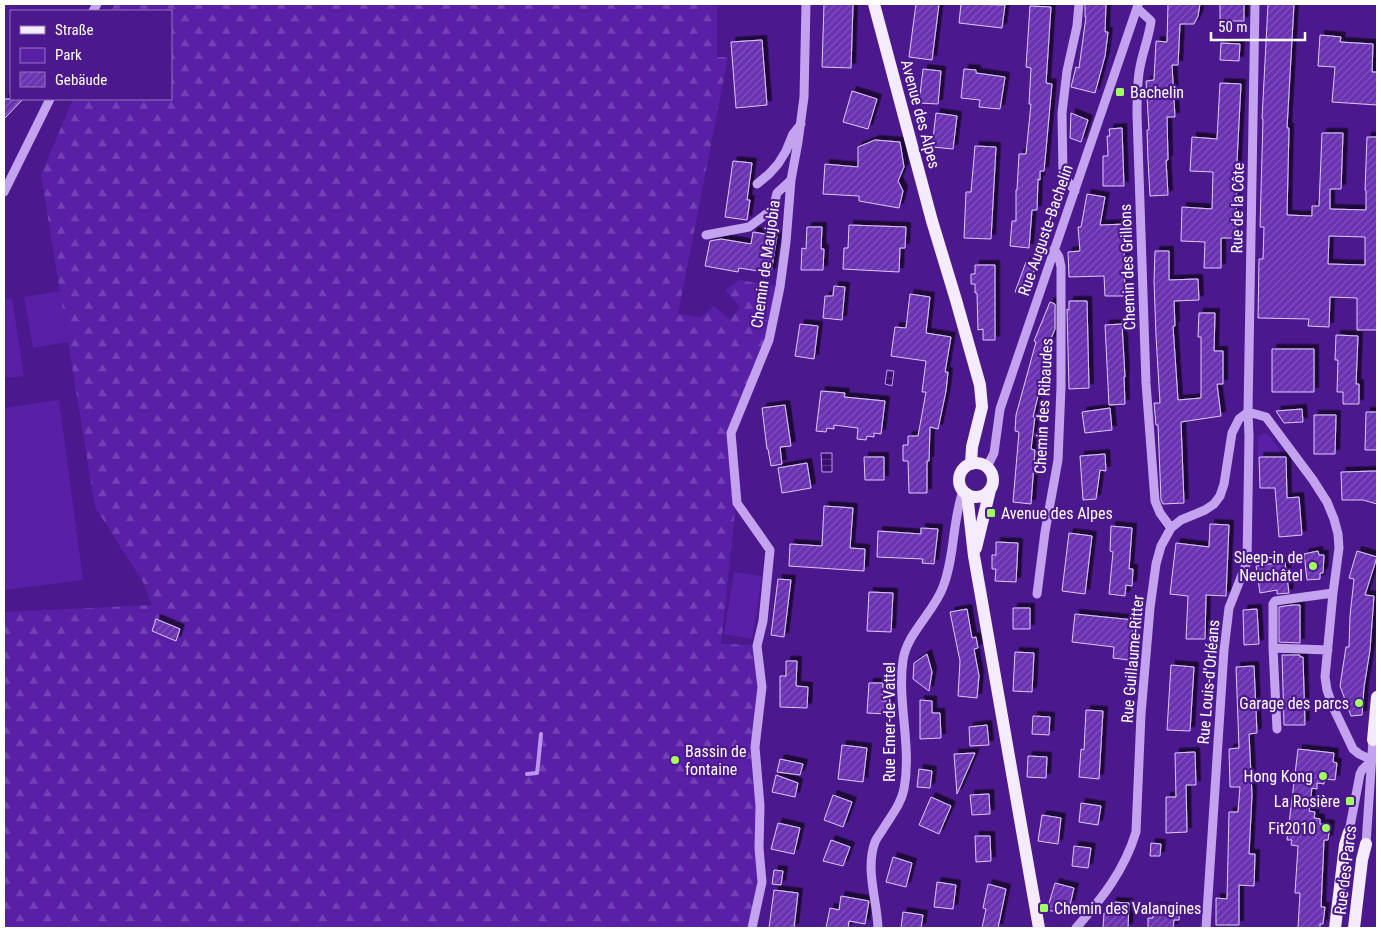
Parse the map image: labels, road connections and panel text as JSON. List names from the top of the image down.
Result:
{
  "streets": {
    "main road": ["Avenue des Alpes", "Rue des Parcs"],
    "street": [
      "Rue de la Côte",
      "Rue Auguste-Bachelin",
      "Chemin de Maujobia",
      "Chemin des Grillons",
      "Chemin des Ribaudes",
      "Rue Guillaume-Ritter",
      "Rue Louis-d'Orléans",
      "Rue Emer-de-Vattel"
    ]
  },
  "crossings": [
    ["Avenue des Alpes", "Rue Auguste-Bachelin"],
    ["Avenue des Alpes", "Rue Emer-de-Vattel"],
    ["Rue de la Côte", "Rue Louis-d'Orléans"],
    ["Rue Auguste-Bachelin", "Chemin des Grillons"],
    ["Rue Auguste-Bachelin", "Chemin des Ribaudes"],
    ["Rue Auguste-Bachelin", "Rue Emer-de-Vattel"],
    ["Chemin des Grillons", "Rue Guillaume-Ritter"]
  ],
  "places": {
    "transit": [
      "Bachelin",
      "Avenue des Alpes",
      "La Rosière",
      "Chemin des Valangines"
    ],
    "other": [
      "Sleep-in de Neuchâtel",
      "Garage des parcs",
      "Bassin de fontaine",
      "Hong Kong",
      "Fit2010"
    ]
  },
  "legend": ["Straße", "Park", "Gebäude"],
  "scale_bar": "50 m"
}
